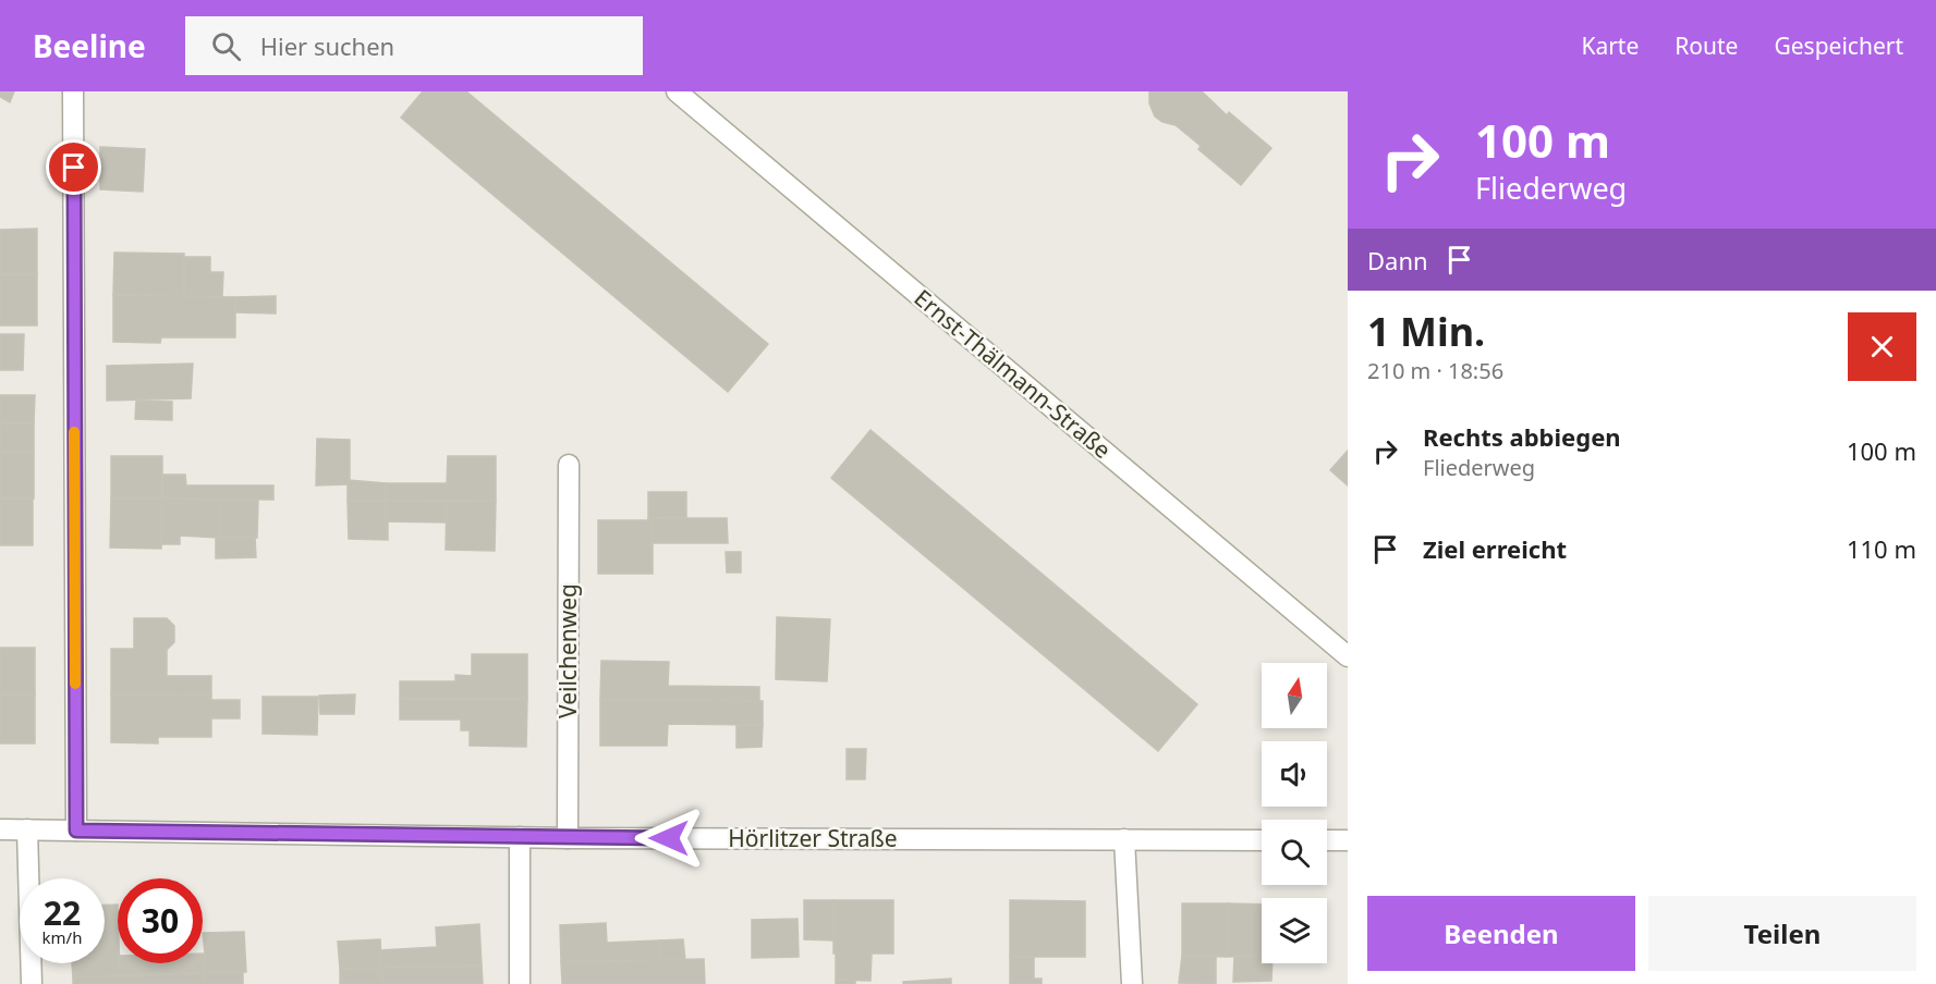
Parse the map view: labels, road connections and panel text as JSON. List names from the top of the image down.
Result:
{
  "streets": {
    "street": ["Ernst-Thälmann-Straße", "Veilchenweg", "Hörlitzer Straße"]
  },
  "crossings": [
    ["Veilchenweg", "Hörlitzer Straße"]
  ],
  "north": "top",
  "page": {
    "header": "Beeline",
    "search": "Hier suchen",
    "nav": ["Karte", "Route", "Gespeichert"],
    "turn": ["100 m", "Fliederweg"],
    "then": "Dann",
    "heading": ["1 Min.", "210 m · 18:56"],
    "list": [
      {
        "name": "Rechts abbiegen",
        "note": "Fliederweg",
        "value": "100 m"
      },
      {
        "name": "Ziel erreicht",
        "value": "110 m"
      }
    ],
    "speed": "22 km/h",
    "limit": "30",
    "buttons": ["Beenden", "Teilen"]
  }
}
